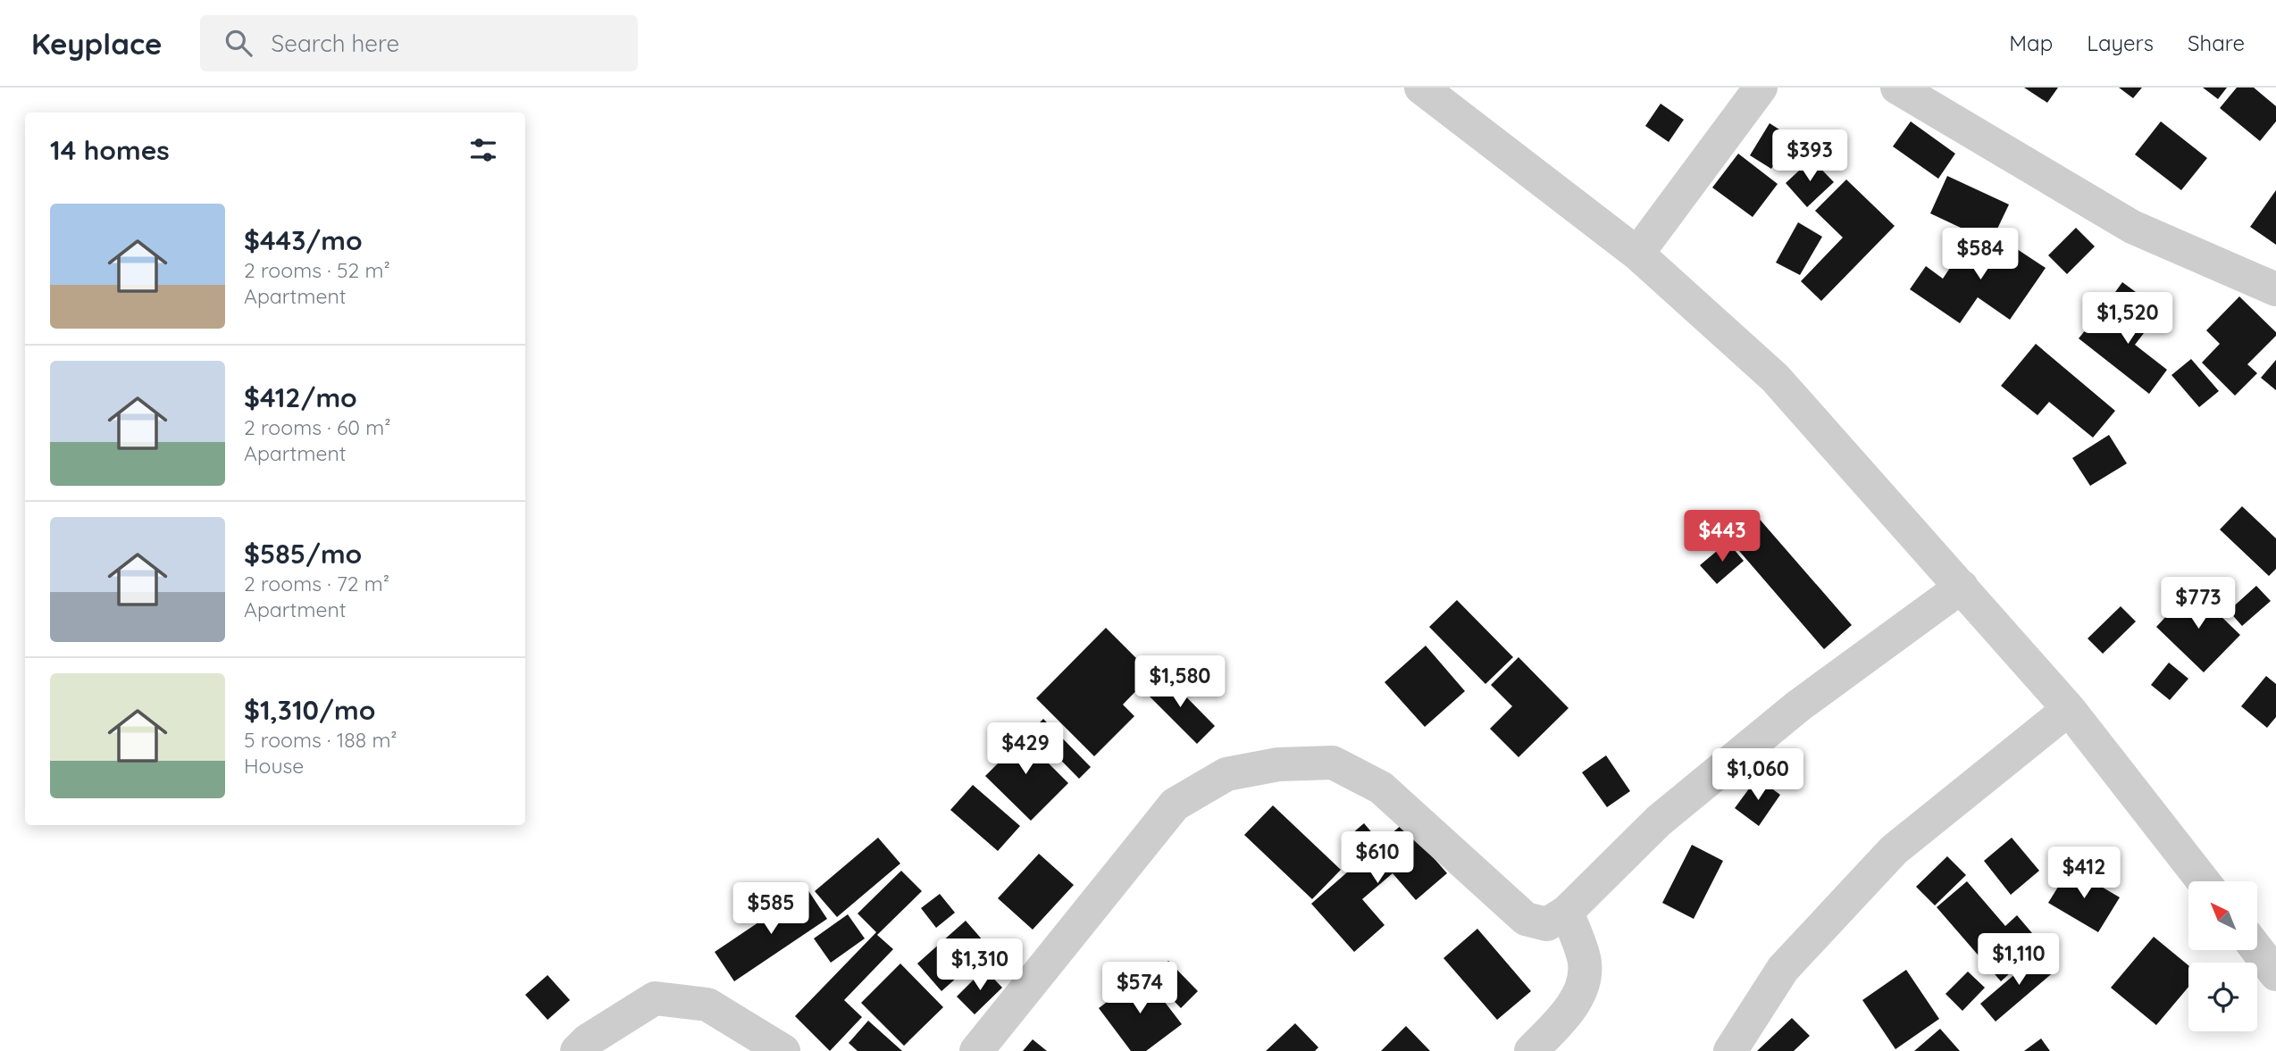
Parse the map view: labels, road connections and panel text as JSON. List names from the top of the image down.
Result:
{
  "north": "top left",
  "page": {
    "header": "Keyplace",
    "search": "Search here",
    "nav": ["Map", "Layers", "Share"],
    "heading": "14 homes",
    "price": [
      "$393",
      "$584",
      "$1,520",
      "$443",
      "$773",
      "$1,580",
      "$429",
      "$1,060",
      "$610",
      "$412",
      "$585",
      "$1,110",
      "$1,310",
      "$574"
    ],
    "list": [
      {
        "name": "$443/mo",
        "note": "2 rooms · 52 m² · Apartment"
      },
      {
        "name": "$412/mo",
        "note": "2 rooms · 60 m² · Apartment"
      },
      {
        "name": "$585/mo",
        "note": "2 rooms · 72 m² · Apartment"
      },
      {
        "name": "$1,310/mo",
        "note": "5 rooms · 188 m² · House"
      }
    ]
  }
}
